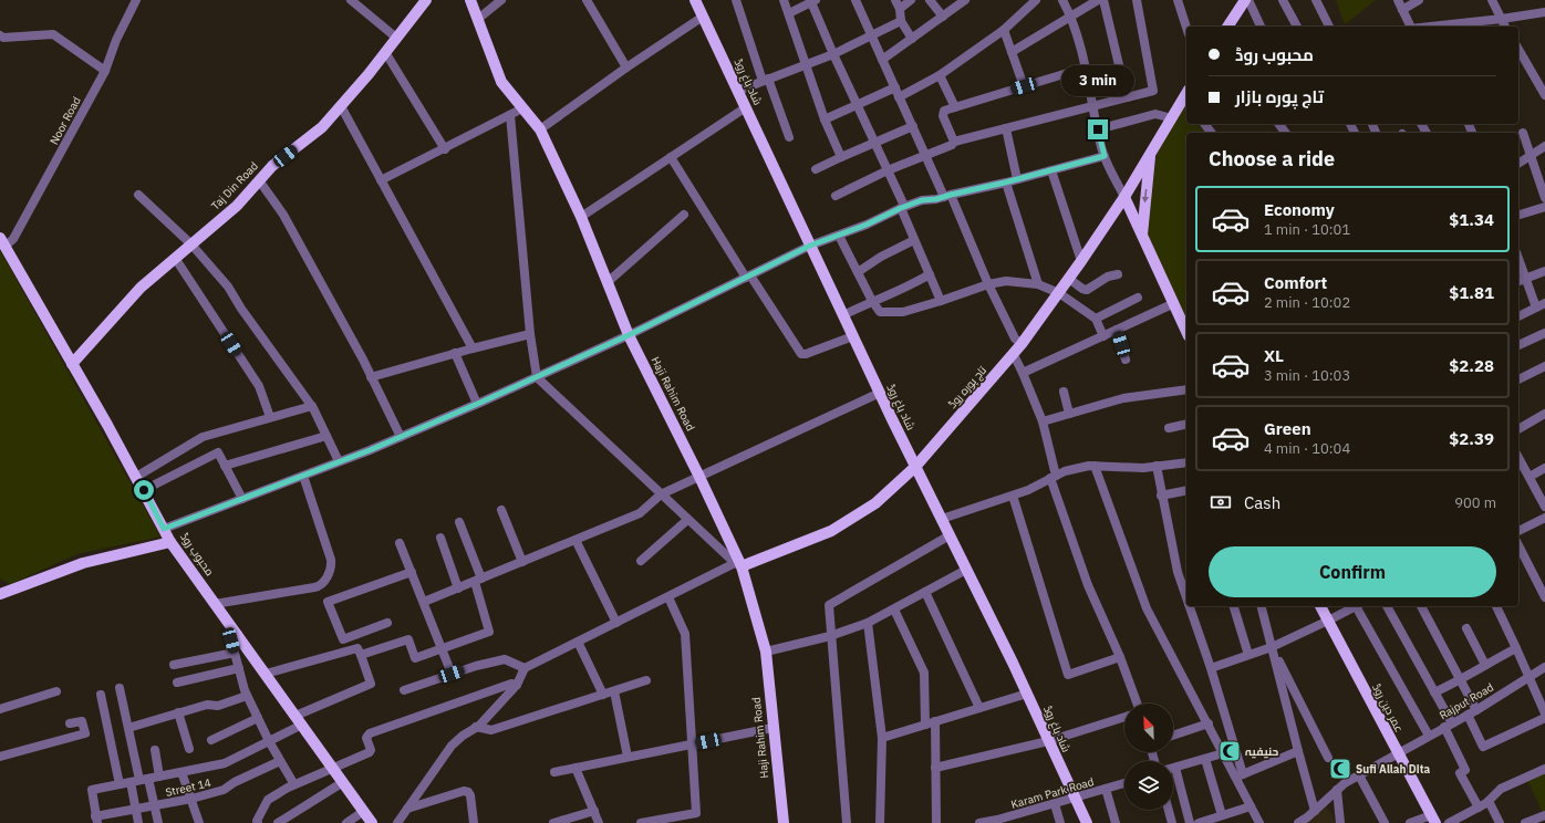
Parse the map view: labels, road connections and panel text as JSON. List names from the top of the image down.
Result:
{
  "streets": {
    "main road": [
      "شاد باغ روڈ",
      "Taj Din Road",
      "تاج پورہ روڈ",
      "Haji Rahim Road",
      "محبوب روڈ",
      "عمر دین روڈ"
    ],
    "street": [
      "Noor Road",
      "Rajput Road",
      "Street 14",
      "Karam Park Road"
    ]
  },
  "crossings": [
    ["شاد باغ روڈ", "تاج پورہ روڈ"],
    ["شاد باغ روڈ", "Karam Park Road"],
    ["Noor Road", "محبوب روڈ"],
    ["Taj Din Road", "محبوب روڈ"],
    ["تاج پورہ روڈ", "Haji Rahim Road"],
    ["Rajput Road", "عمر دین روڈ"]
  ],
  "places": {
    "mosque": ["حنیفیہ", "Sufi Allah Dita"]
  },
  "north": "top left",
  "page": {
    "banner": ["محبوب روڈ", "تاج پورہ بازار"],
    "bubble": "3 min",
    "heading": "Choose a ride",
    "list": [
      {
        "name": "Economy",
        "note": "1 min · 10:01",
        "value": "$1.34"
      },
      {
        "name": "Comfort",
        "note": "2 min · 10:02",
        "value": "$1.81"
      },
      {
        "name": "XL",
        "note": "3 min · 10:03",
        "value": "$2.28"
      },
      {
        "name": "Green",
        "note": "4 min · 10:04",
        "value": "$2.39"
      }
    ],
    "pay": ["Cash", "900 m"],
    "buttons": "Confirm"
  }
}
